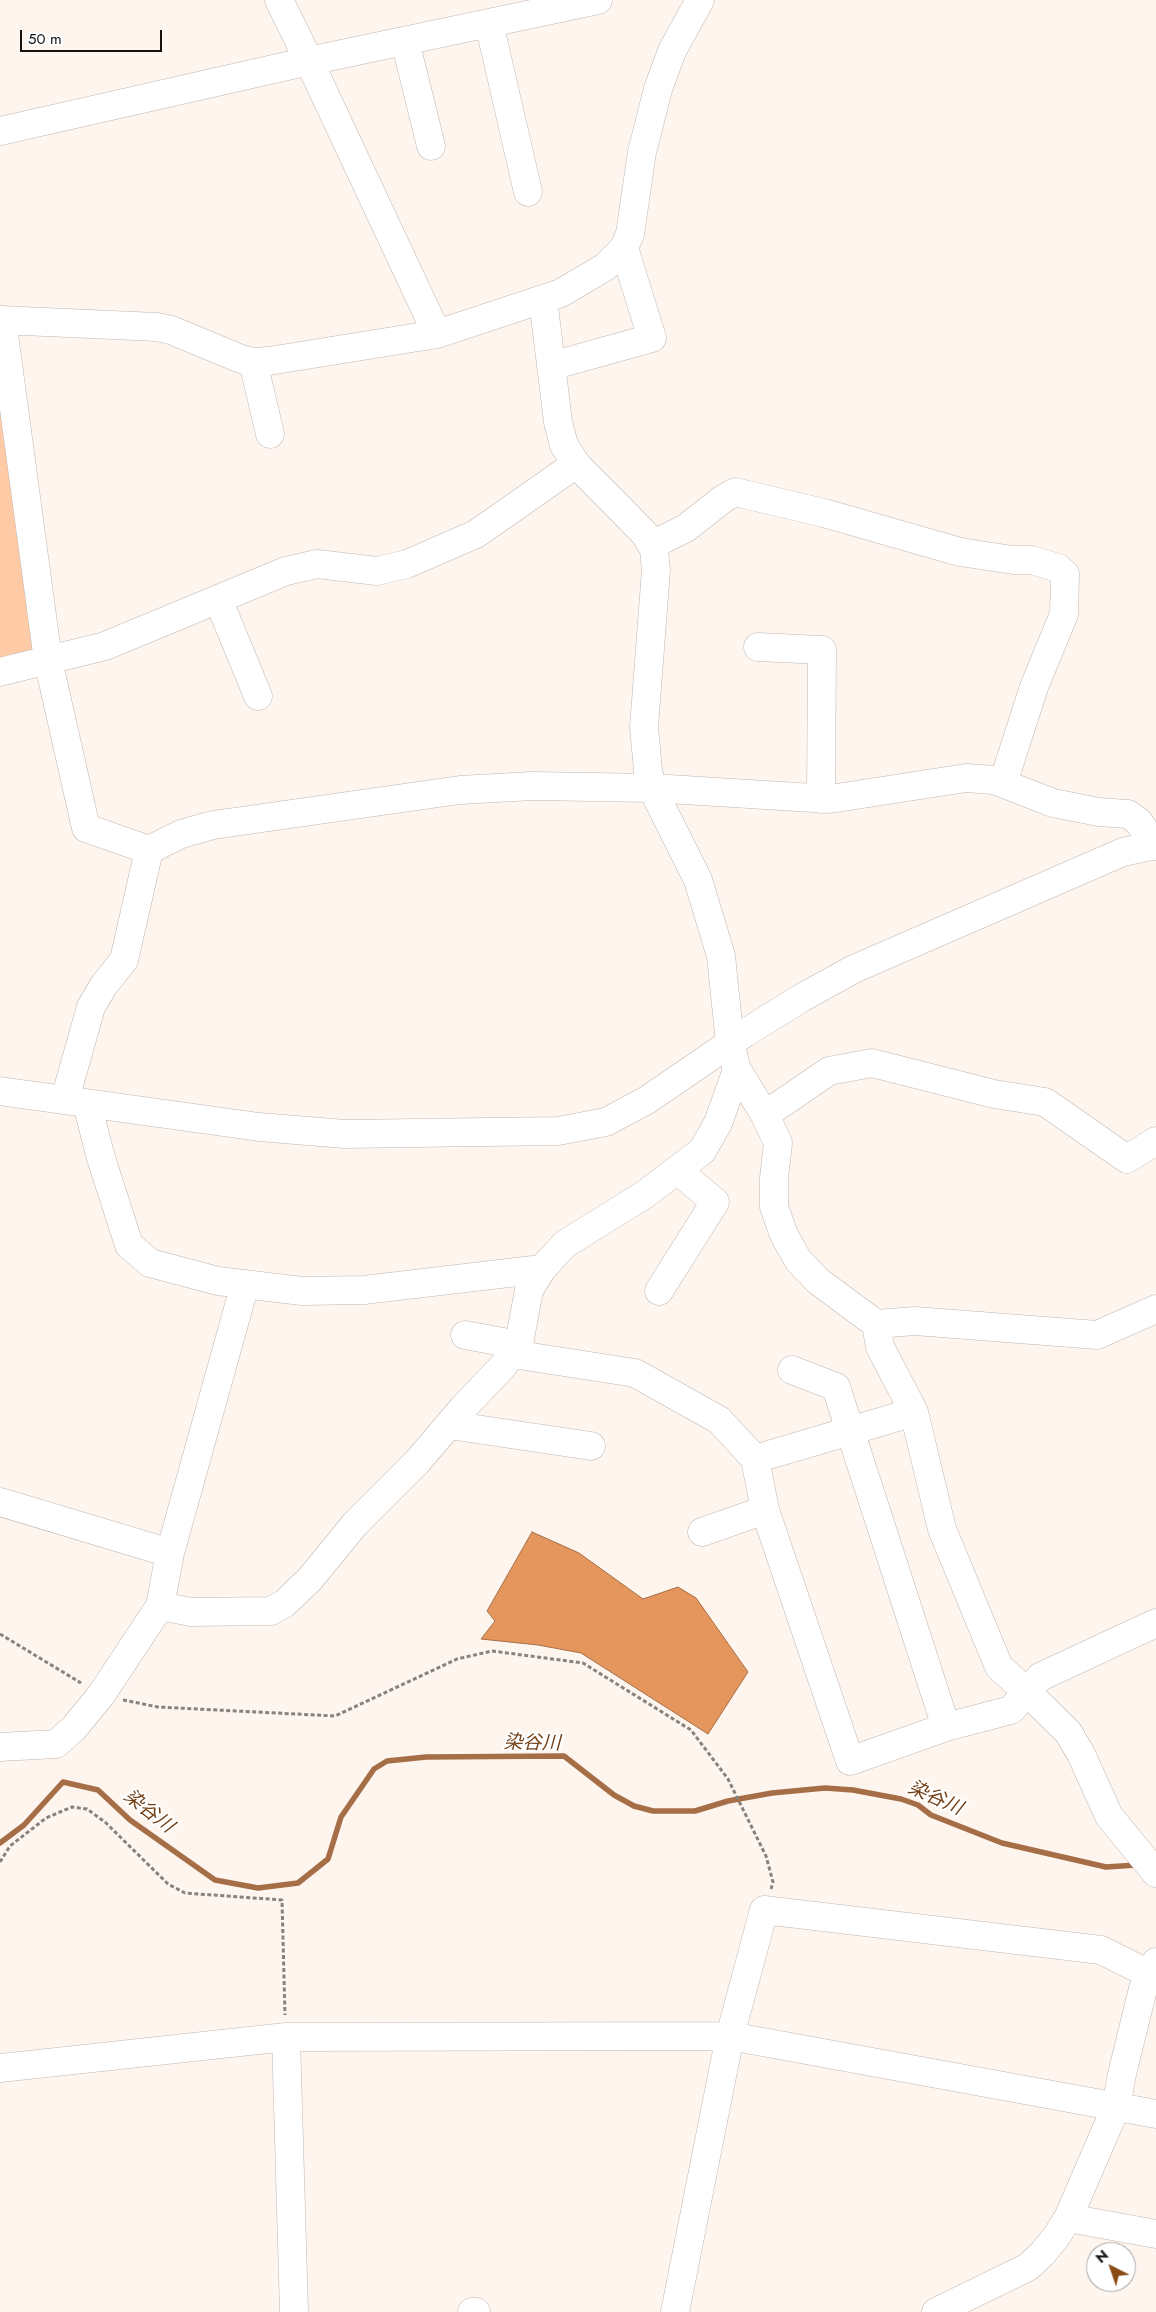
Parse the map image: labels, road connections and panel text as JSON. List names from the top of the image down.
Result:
{
  "water": ["染谷川"],
  "scale_bar": "50 m",
  "north": "top left"
}
